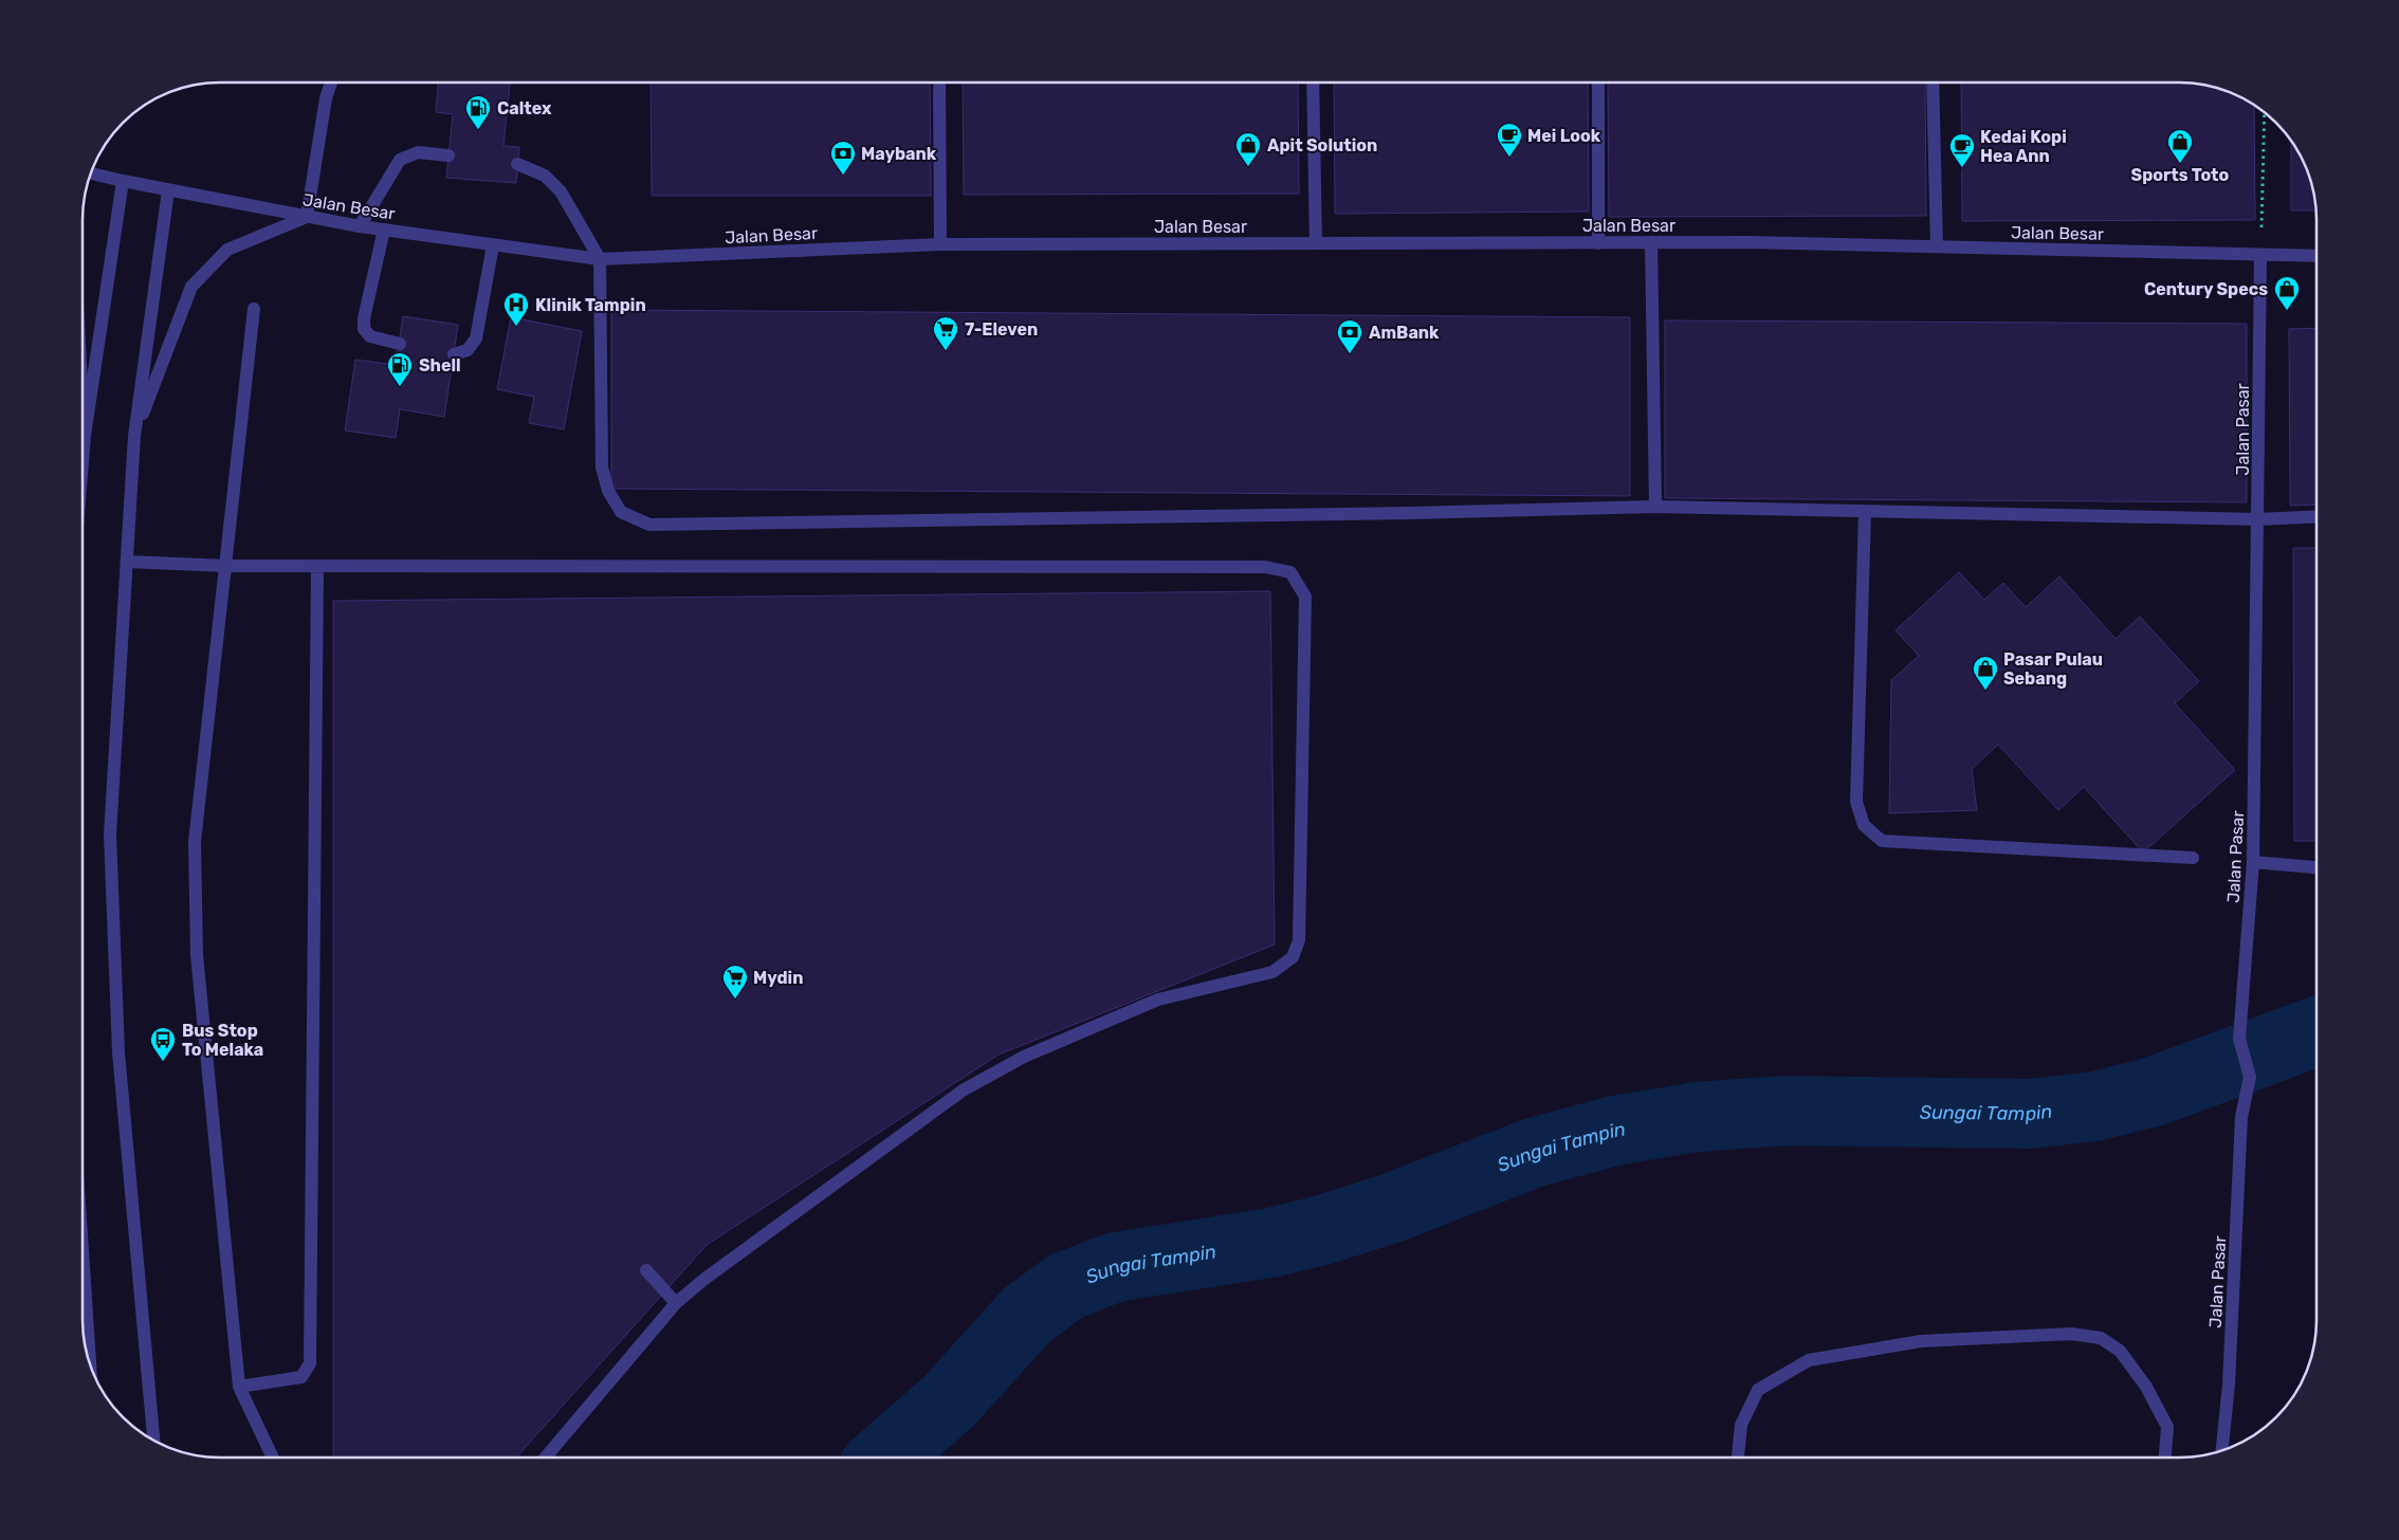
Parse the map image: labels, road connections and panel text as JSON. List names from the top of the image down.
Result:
{
  "streets": {
    "street": ["Jalan Besar", "Jalan Pasar"]
  },
  "crossings": [
    ["Jalan Besar", "Jalan Pasar"]
  ],
  "water": ["Sungai Tampin"],
  "places": {
    "fuel station": ["Caltex", "Shell"],
    "cafe": ["Mei Look", "Kedai Kopi Hea Ann"],
    "shop": [
      "Sports Toto",
      "Apit Solution",
      "Century Specs",
      "Pasar Pulau Sebang"
    ],
    "bank": ["Maybank", "AmBank"],
    "hospital": ["Klinik Tampin"],
    "supermarket": ["7-Eleven", "Mydin"],
    "bus stop": ["Bus Stop To Melaka"]
  }
}
